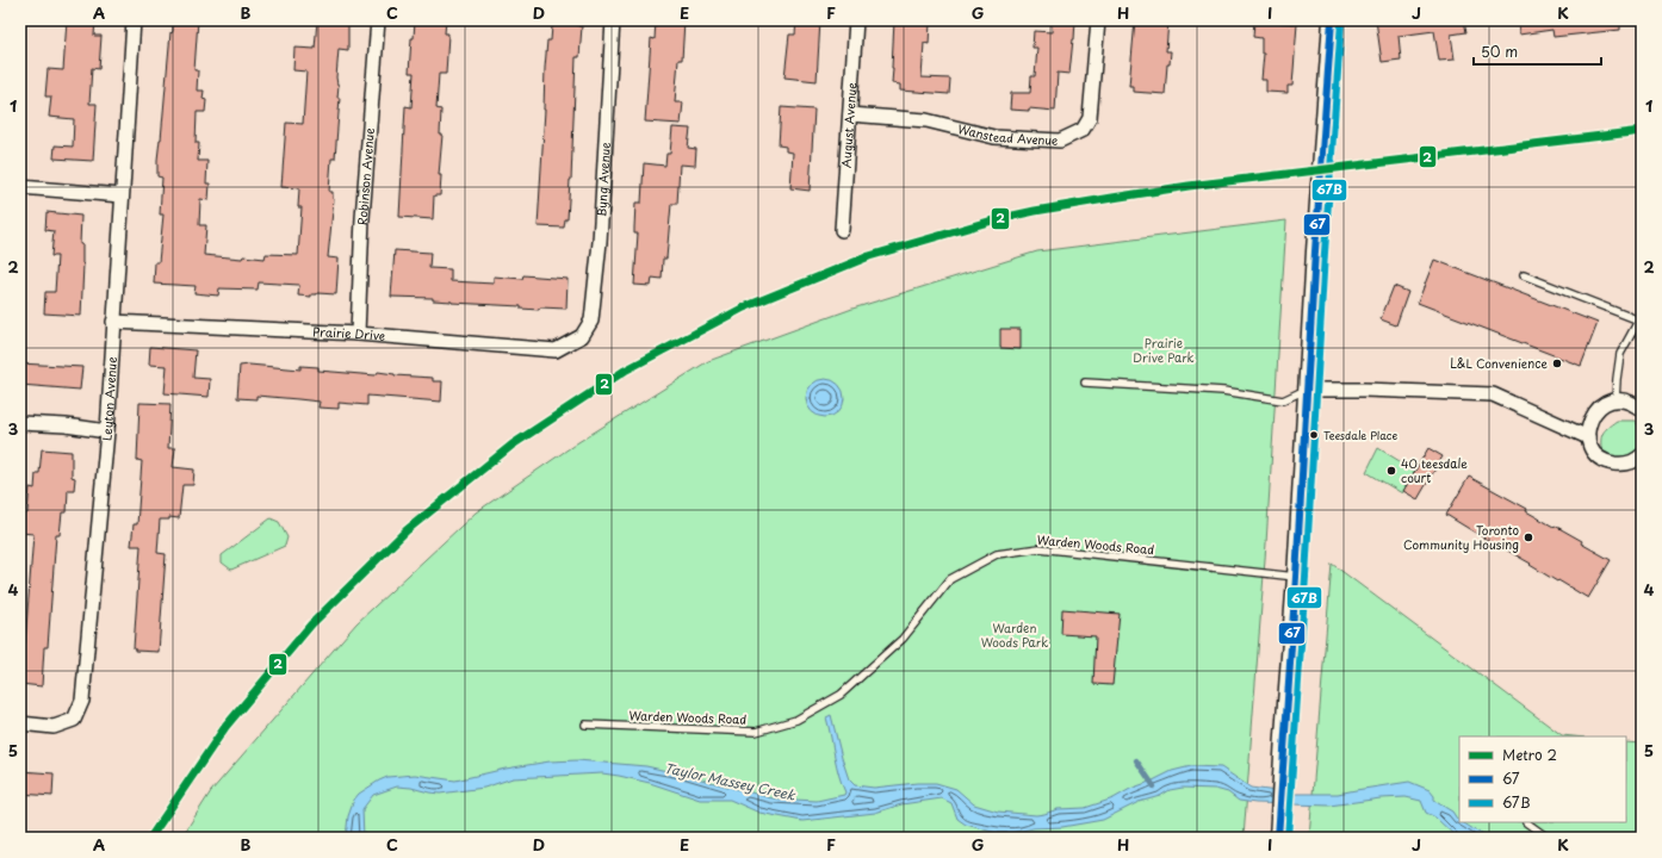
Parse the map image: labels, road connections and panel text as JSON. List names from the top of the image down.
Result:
{
  "streets": {
    "street": [
      "August Avenue",
      "Wanstead Avenue",
      "Robinson Avenue",
      "Byng Avenue",
      "Prairie Drive",
      "Leyton Avenue"
    ],
    "lane": ["Warden Woods Road"]
  },
  "crossings": [
    ["August Avenue", "Wanstead Avenue"],
    ["Robinson Avenue", "Prairie Drive"],
    ["Byng Avenue", "Prairie Drive"],
    ["Prairie Drive", "Leyton Avenue"]
  ],
  "water": ["Taylor Massey Creek"],
  "parks": ["Prairie Drive Park", "Warden Woods Park"],
  "places": [
    "L&L Convenience",
    "Teesdale Place",
    "40 teesdale court",
    "Toronto Community Housing"
  ],
  "lines": ["transit line 67", "transit line 67B", "metro line 2"],
  "legend": ["Metro 2", "67", "67B"],
  "scale_bar": "50 m",
  "grid": {
    "columns": [
      "A",
      "B",
      "C",
      "D",
      "E",
      "F",
      "G",
      "H",
      "I",
      "J",
      "K"
    ],
    "rows": [
      "1",
      "2",
      "3",
      "4",
      "5"
    ]
  }
}
